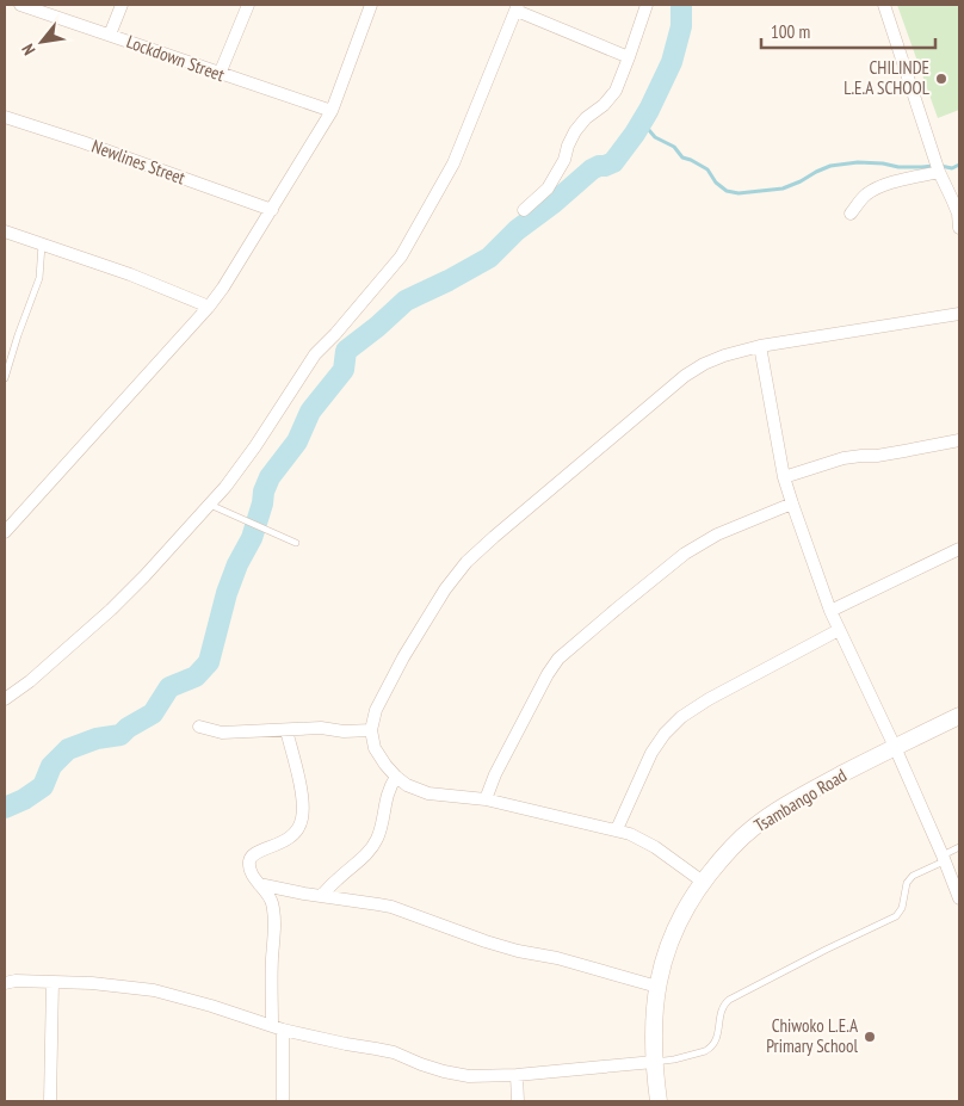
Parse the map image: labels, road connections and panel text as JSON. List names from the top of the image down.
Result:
{
  "streets": {
    "street": ["Lockdown Street", "Newlines Street", "Tsambango Road"]
  },
  "places": ["CHILINDE L.E.A SCHOOL", "Chiwoko L.E.A Primary School"],
  "scale_bar": "100 m",
  "north": "bottom left"
}
